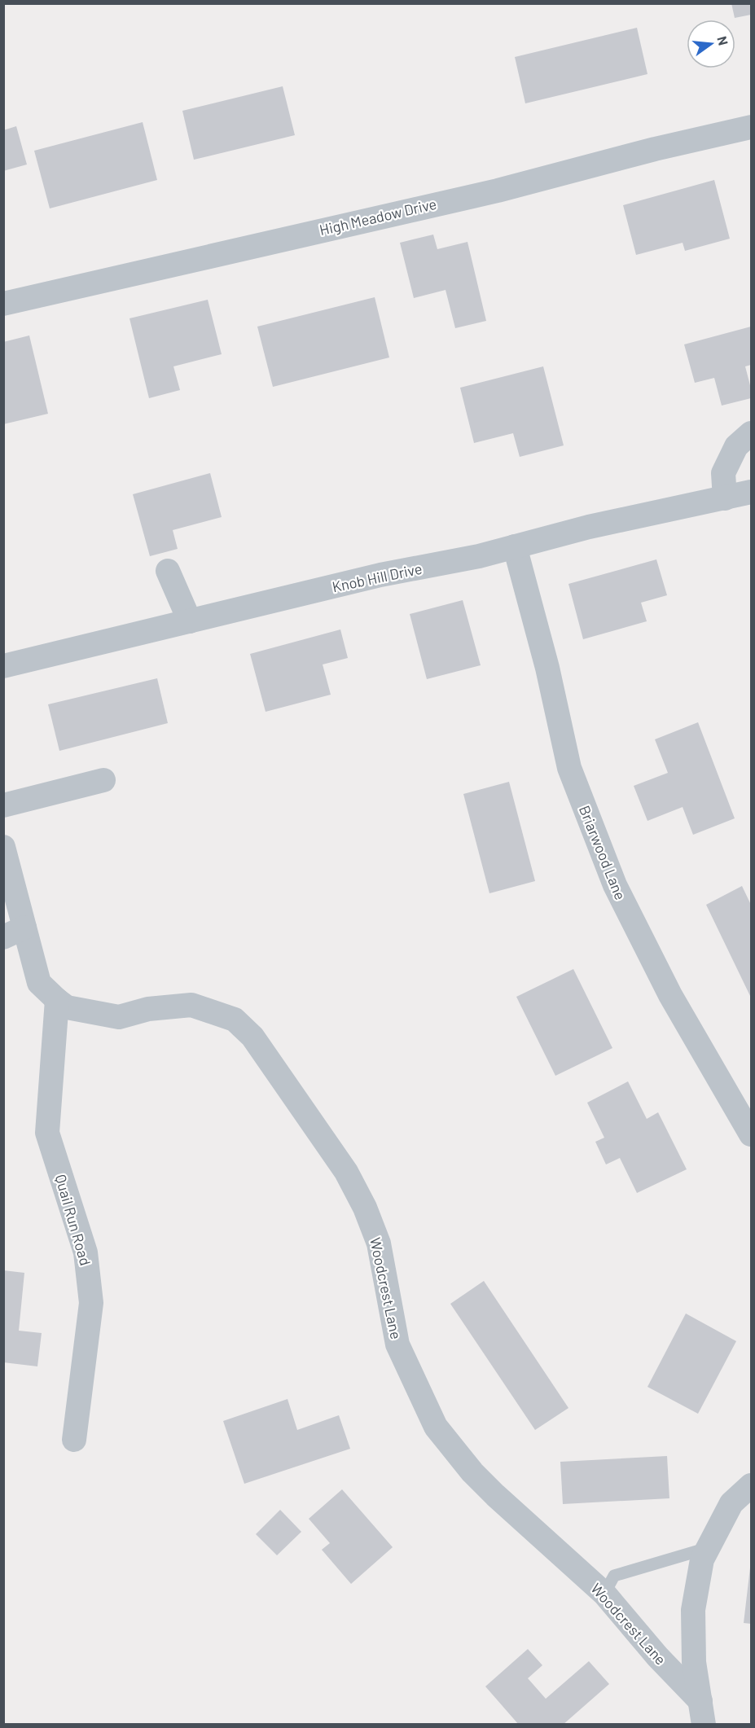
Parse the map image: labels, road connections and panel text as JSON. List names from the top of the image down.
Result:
{
  "streets": {
    "street": [
      "High Meadow Drive",
      "Knob Hill Drive",
      "Briarwood Lane",
      "Quail Run Road",
      "Woodcrest Lane"
    ]
  },
  "crossings": [
    ["Knob Hill Drive", "Briarwood Lane"],
    ["Quail Run Road", "Woodcrest Lane"]
  ],
  "north": "right"
}
